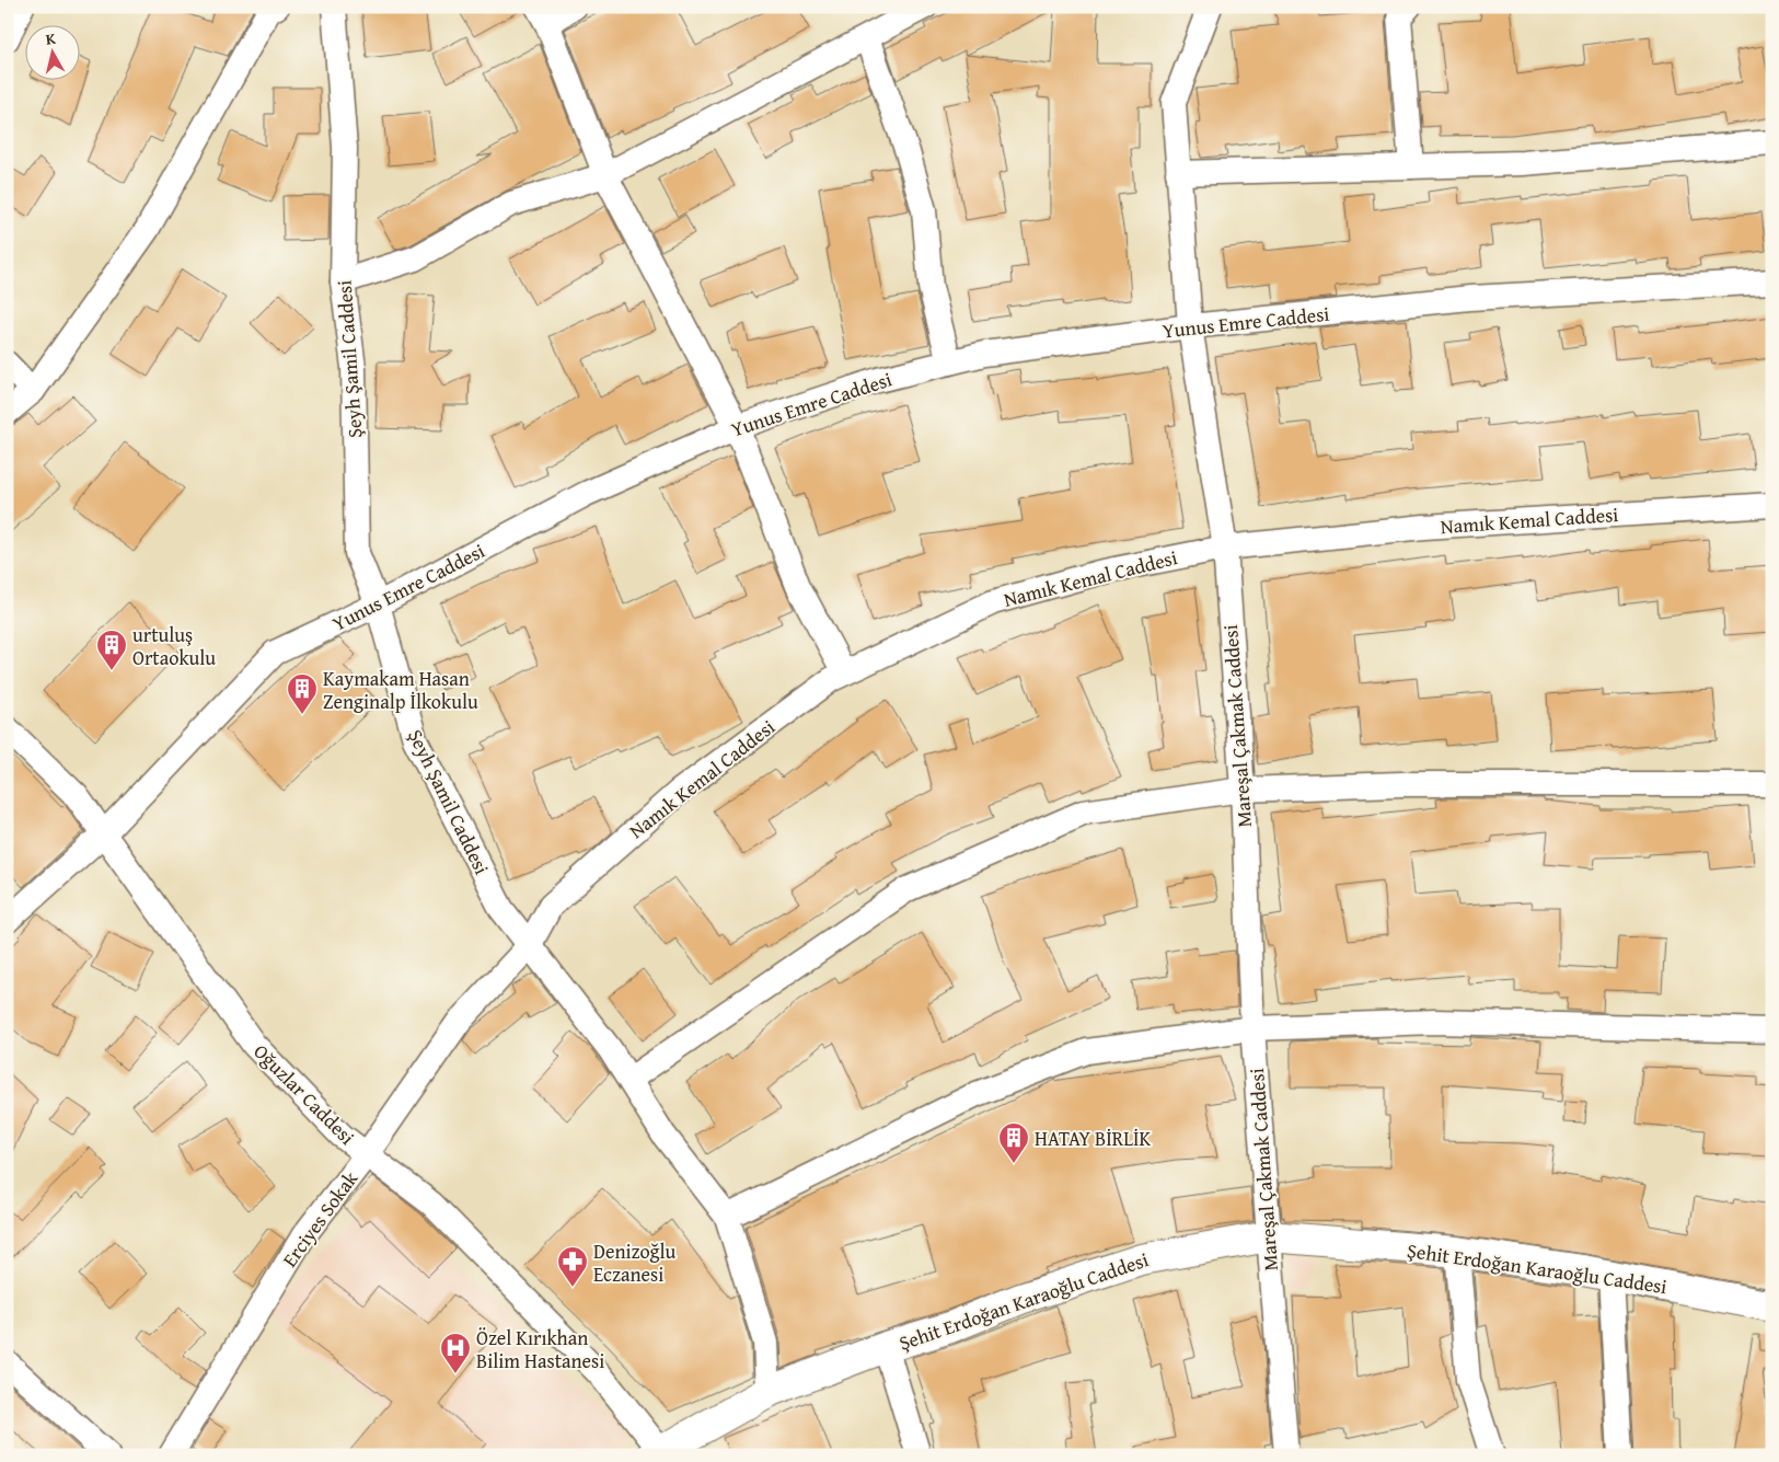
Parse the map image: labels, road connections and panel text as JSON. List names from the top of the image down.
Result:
{
  "streets": {
    "main road": ["Şehit Erdoğan Karaoğlu Caddesi"],
    "street": [
      "Yunus Emre Caddesi",
      "Şeyh Şamil Caddesi",
      "Namık Kemal Caddesi",
      "Mareşal Çakmak Caddesi",
      "Oğuzlar Caddesi",
      "Erciyes Sokak"
    ]
  },
  "crossings": [
    ["Yunus Emre Caddesi", "Şeyh Şamil Caddesi"],
    ["Yunus Emre Caddesi", "Mareşal Çakmak Caddesi"],
    ["Yunus Emre Caddesi", "Oğuzlar Caddesi"],
    ["Şeyh Şamil Caddesi", "Namık Kemal Caddesi"],
    ["Şeyh Şamil Caddesi", "Erciyes Sokak"],
    ["Şeyh Şamil Caddesi", "Şehit Erdoğan Karaoğlu Caddesi"],
    ["Namık Kemal Caddesi", "Mareşal Çakmak Caddesi"],
    ["Namık Kemal Caddesi", "Erciyes Sokak"],
    ["Mareşal Çakmak Caddesi", "Şehit Erdoğan Karaoğlu Caddesi"],
    ["Oğuzlar Caddesi", "Erciyes Sokak"],
    ["Oğuzlar Caddesi", "Şehit Erdoğan Karaoğlu Caddesi"]
  ],
  "places": {
    "building": ["urtuluş Ortaokulu", "Kaymakam Hasan Zenginalp İlkokulu", "HATAY BİRLİK"],
    "pharmacy": ["Denizoğlu Eczanesi"],
    "hospital": ["Özel Kırıkhan Bilim Hastanesi"]
  },
  "north": "top"
}
